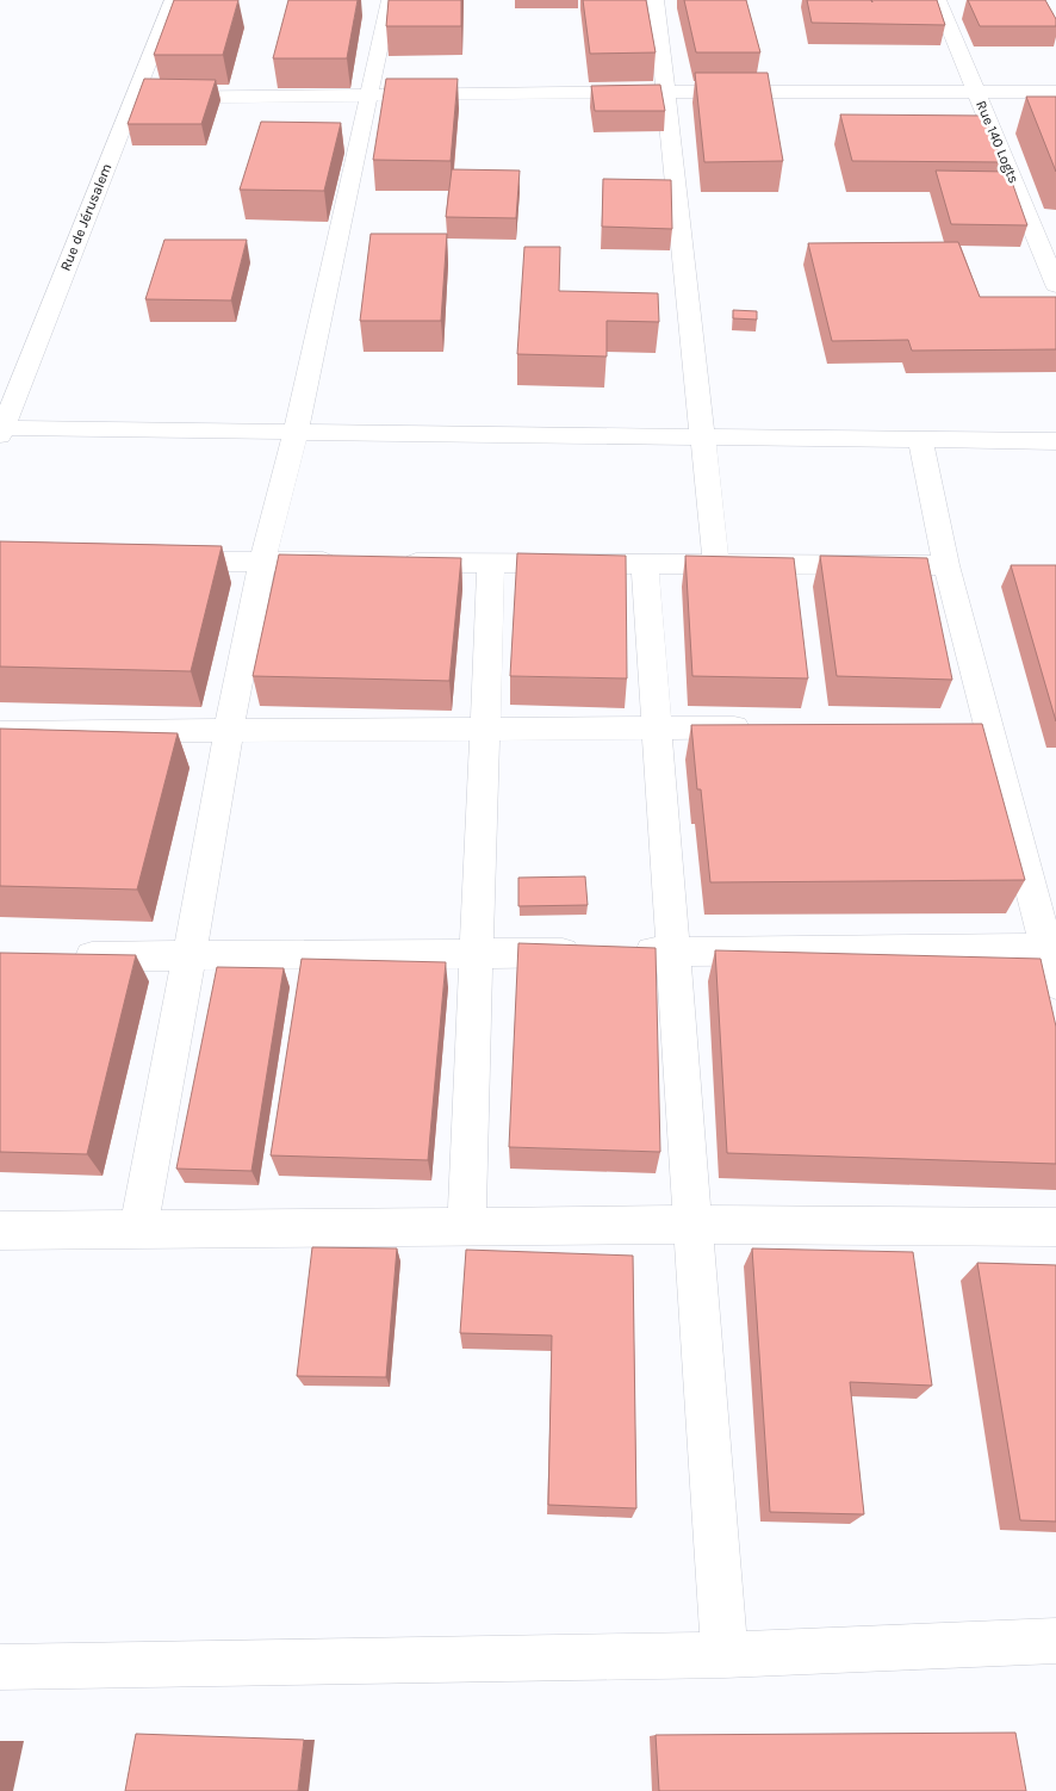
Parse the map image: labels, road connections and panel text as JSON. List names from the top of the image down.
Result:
{
  "streets": {
    "street": ["Rue 140 Logts", "Rue de Jérusalem"]
  }
}
